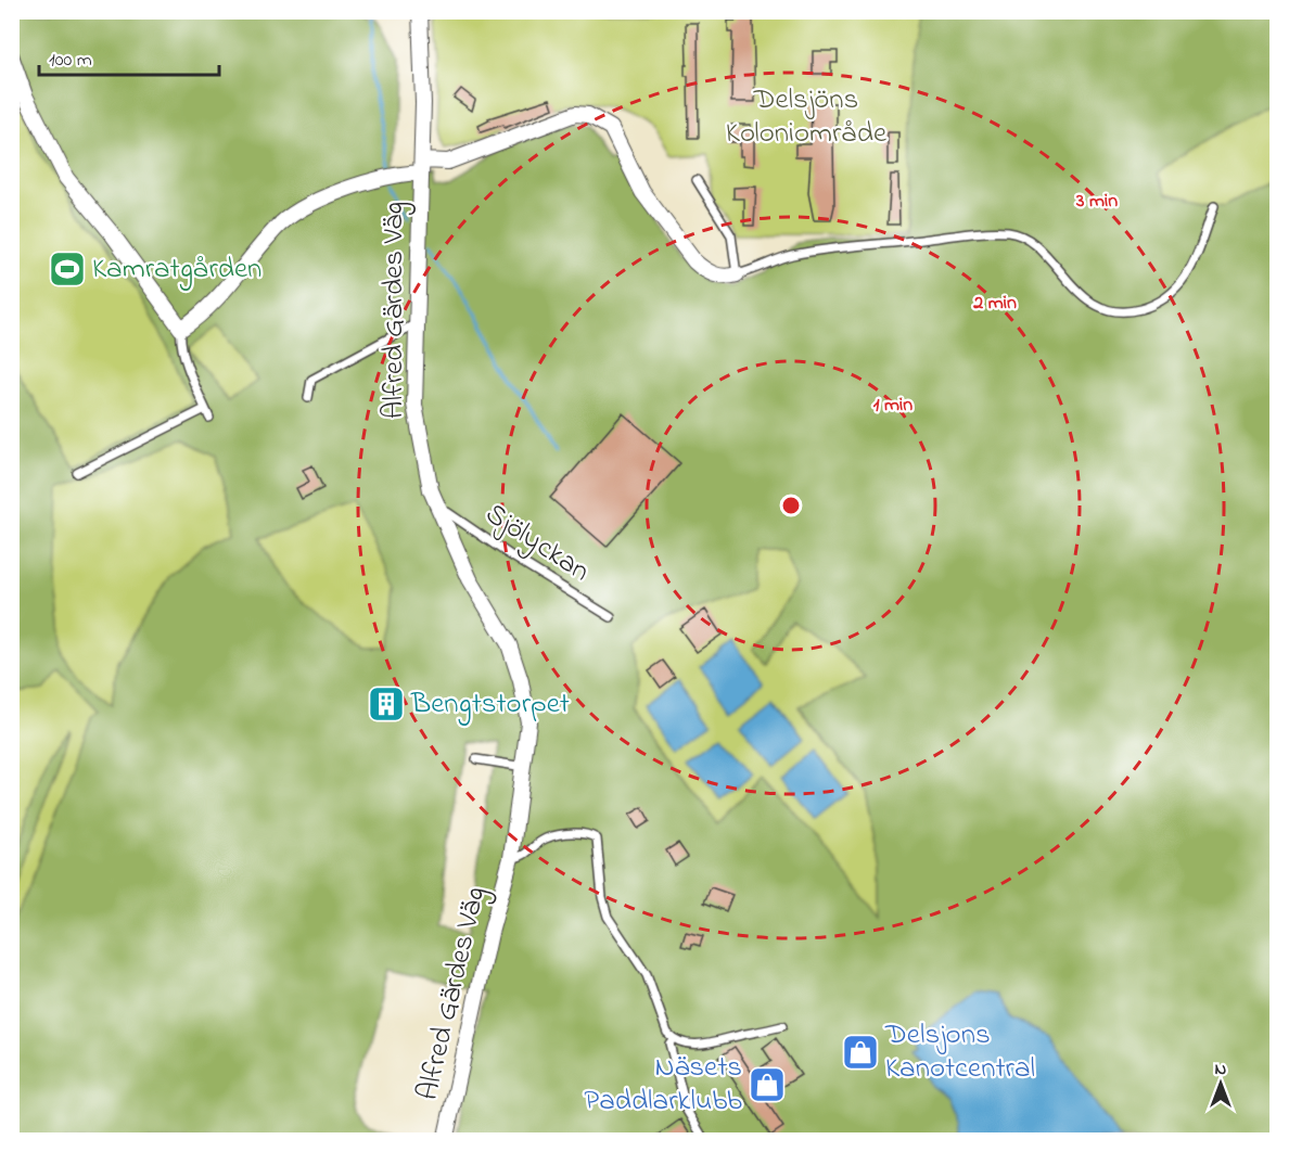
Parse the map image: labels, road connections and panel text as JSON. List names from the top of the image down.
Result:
{
  "streets": {
    "street": ["Alfred Gärdes Väg"],
    "lane": ["Sjölyckan"]
  },
  "crossings": [
    ["Alfred Gärdes Väg", "Sjölyckan"]
  ],
  "parks": ["Delsjöns Koloniområde"],
  "places": {
    "sports": ["Kamratgården"],
    "building": ["Bengtstorpet"],
    "shop": ["Delsjons Kanotcentral", "Näsets Paddlarklubb"]
  },
  "scale_bar": "100 m",
  "north": "top",
  "rings": ["3 min", "2 min", "1 min"]
}
